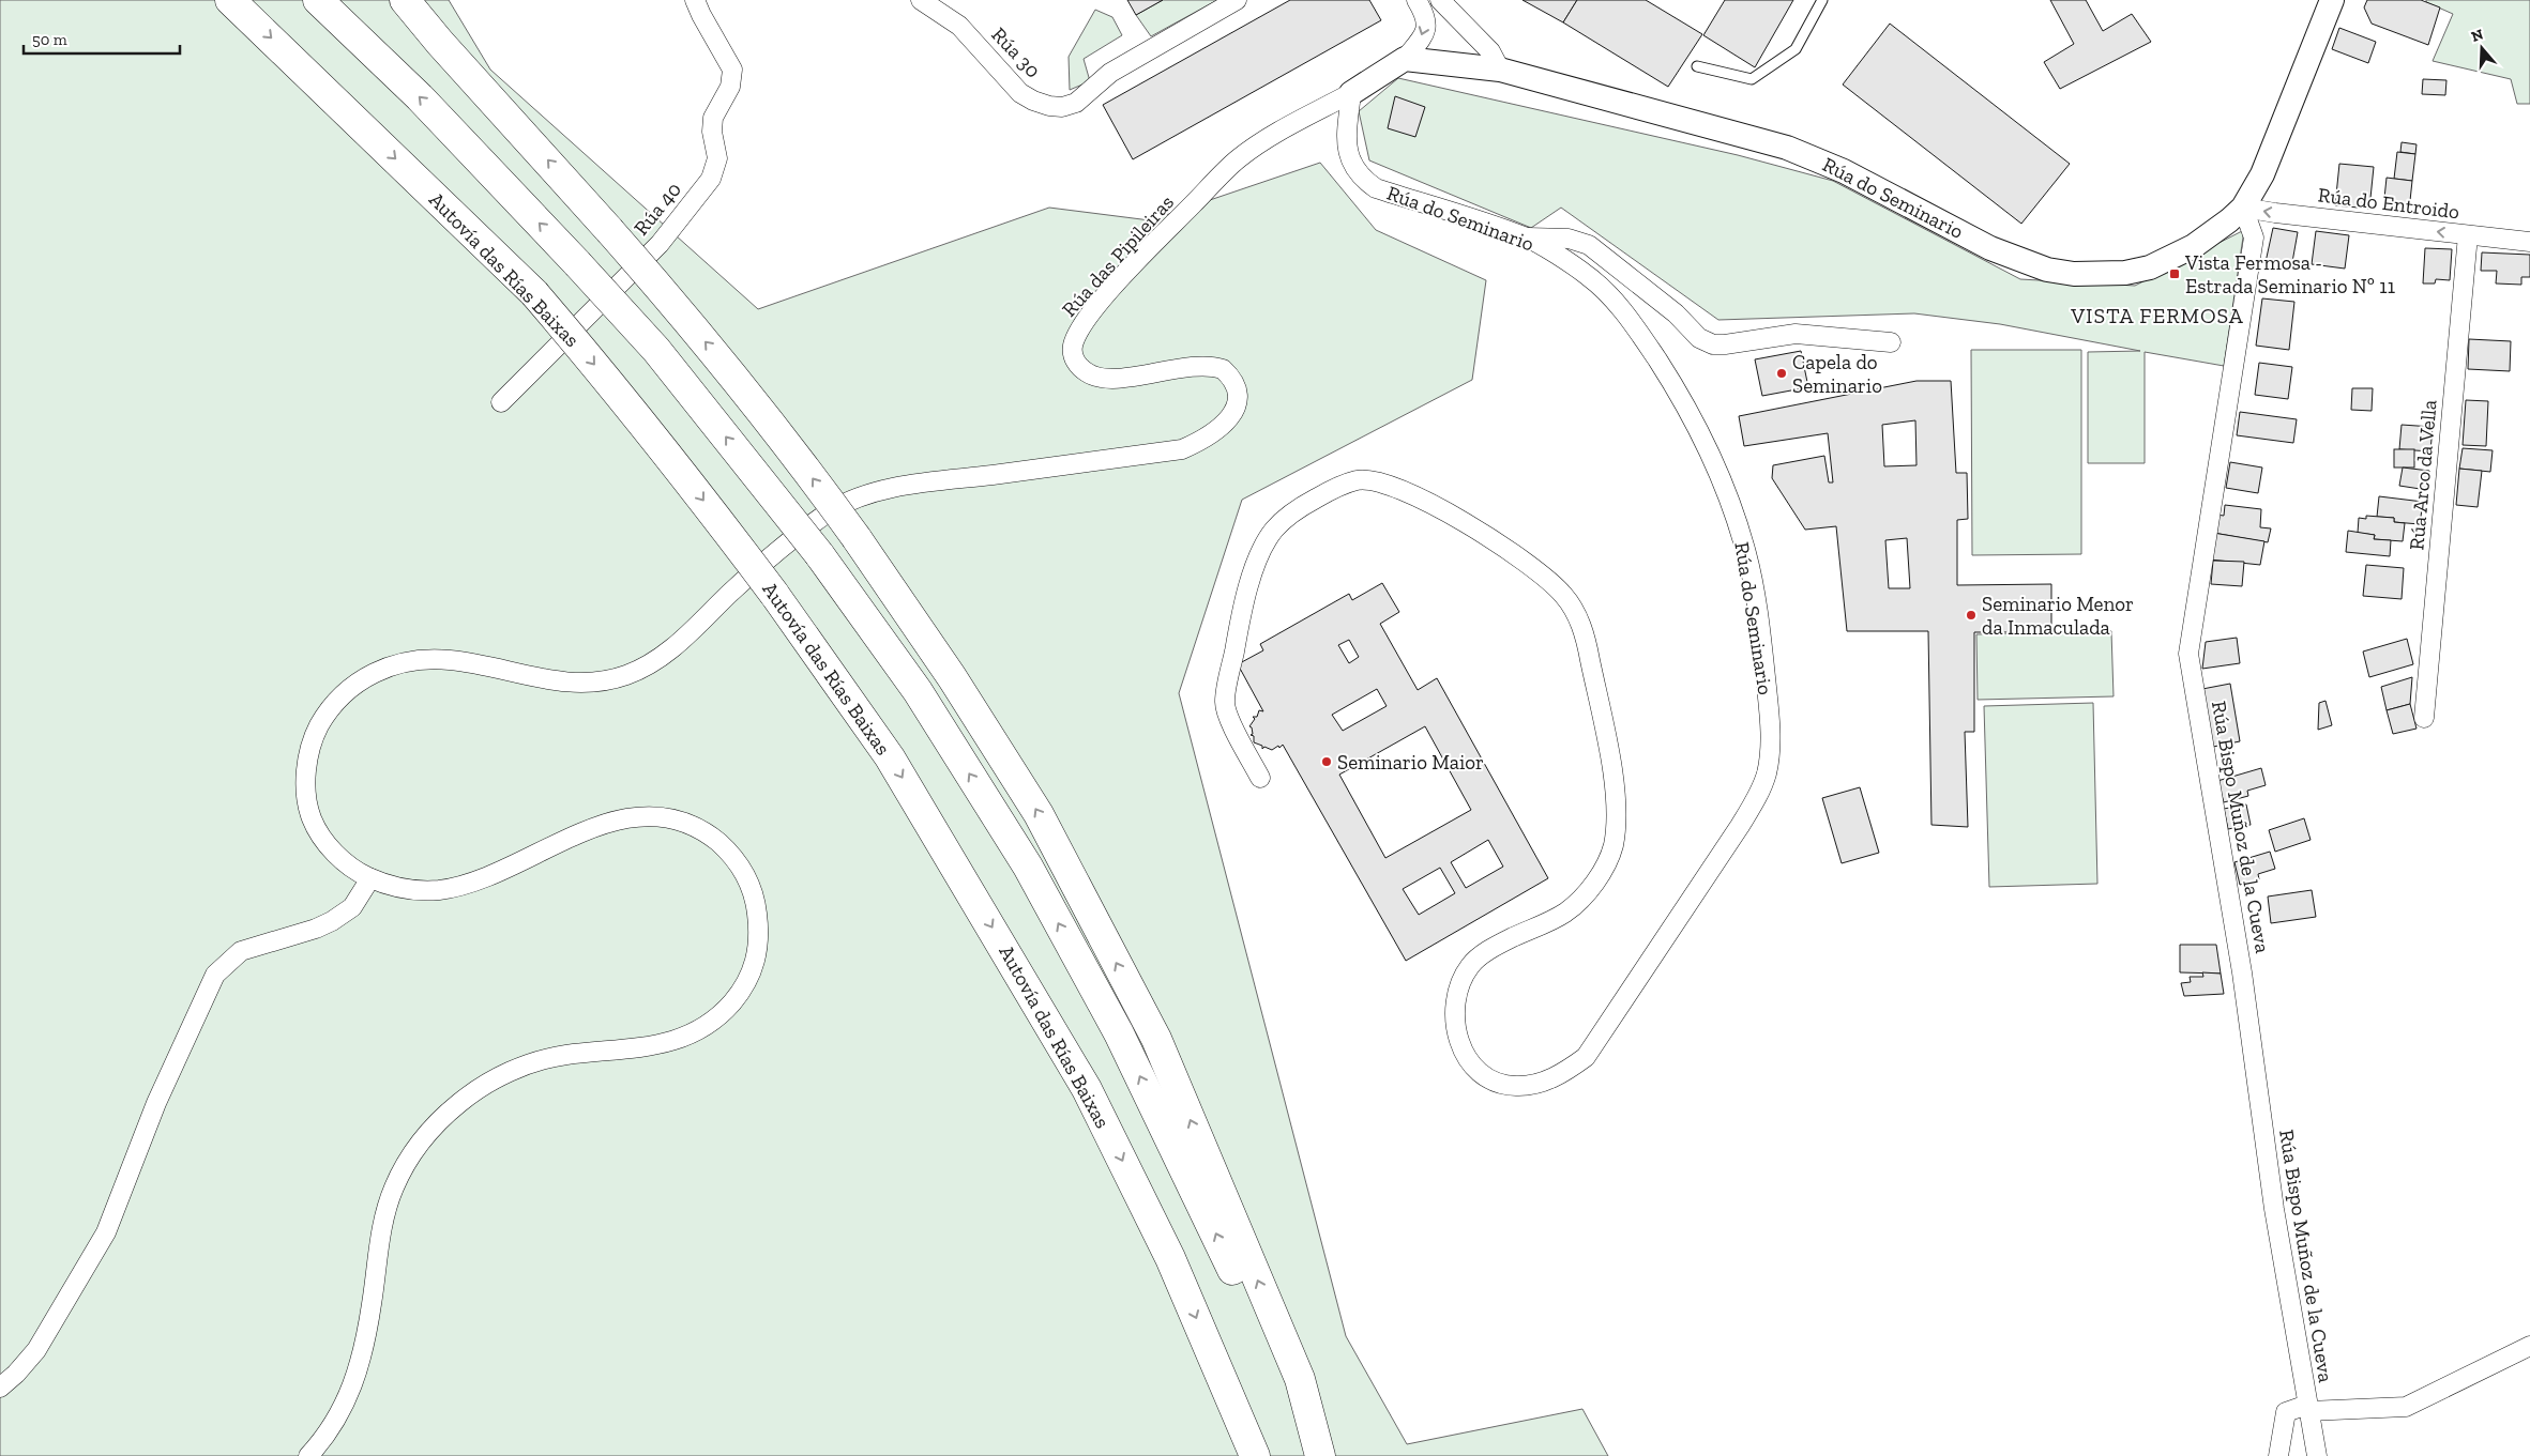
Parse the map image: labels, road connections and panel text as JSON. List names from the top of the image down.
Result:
{
  "streets": {
    "highway": ["Autovía das Rías Baixas"],
    "street": [
      "Rúa 30",
      "Rúa do Seminario",
      "Rúa do Entroido",
      "Rúa 40",
      "Rúa das Pipileiras",
      "Rúa Arco da Vella",
      "Rúa Bispo Muñoz de la Cueva"
    ]
  },
  "crossings": [
    ["Rúa do Seminario", "Rúa do Entroido"],
    ["Rúa do Seminario", "Rúa das Pipileiras"],
    ["Rúa do Seminario", "Rúa Bispo Muñoz de la Cueva"],
    ["Rúa do Entroido", "Rúa Arco da Vella"],
    ["Rúa do Entroido", "Rúa Bispo Muñoz de la Cueva"]
  ],
  "one_way": ["Rúa do Entroido"],
  "districts": ["VISTA FERMOSA"],
  "places": {
    "transit": ["Vista Fermosa - Estrada Seminario Nº 11"],
    "other": ["Capela do Seminario", "Seminario Menor da Inmaculada", "Seminario Maior"]
  },
  "scale_bar": "50 m",
  "north": "top"
}
